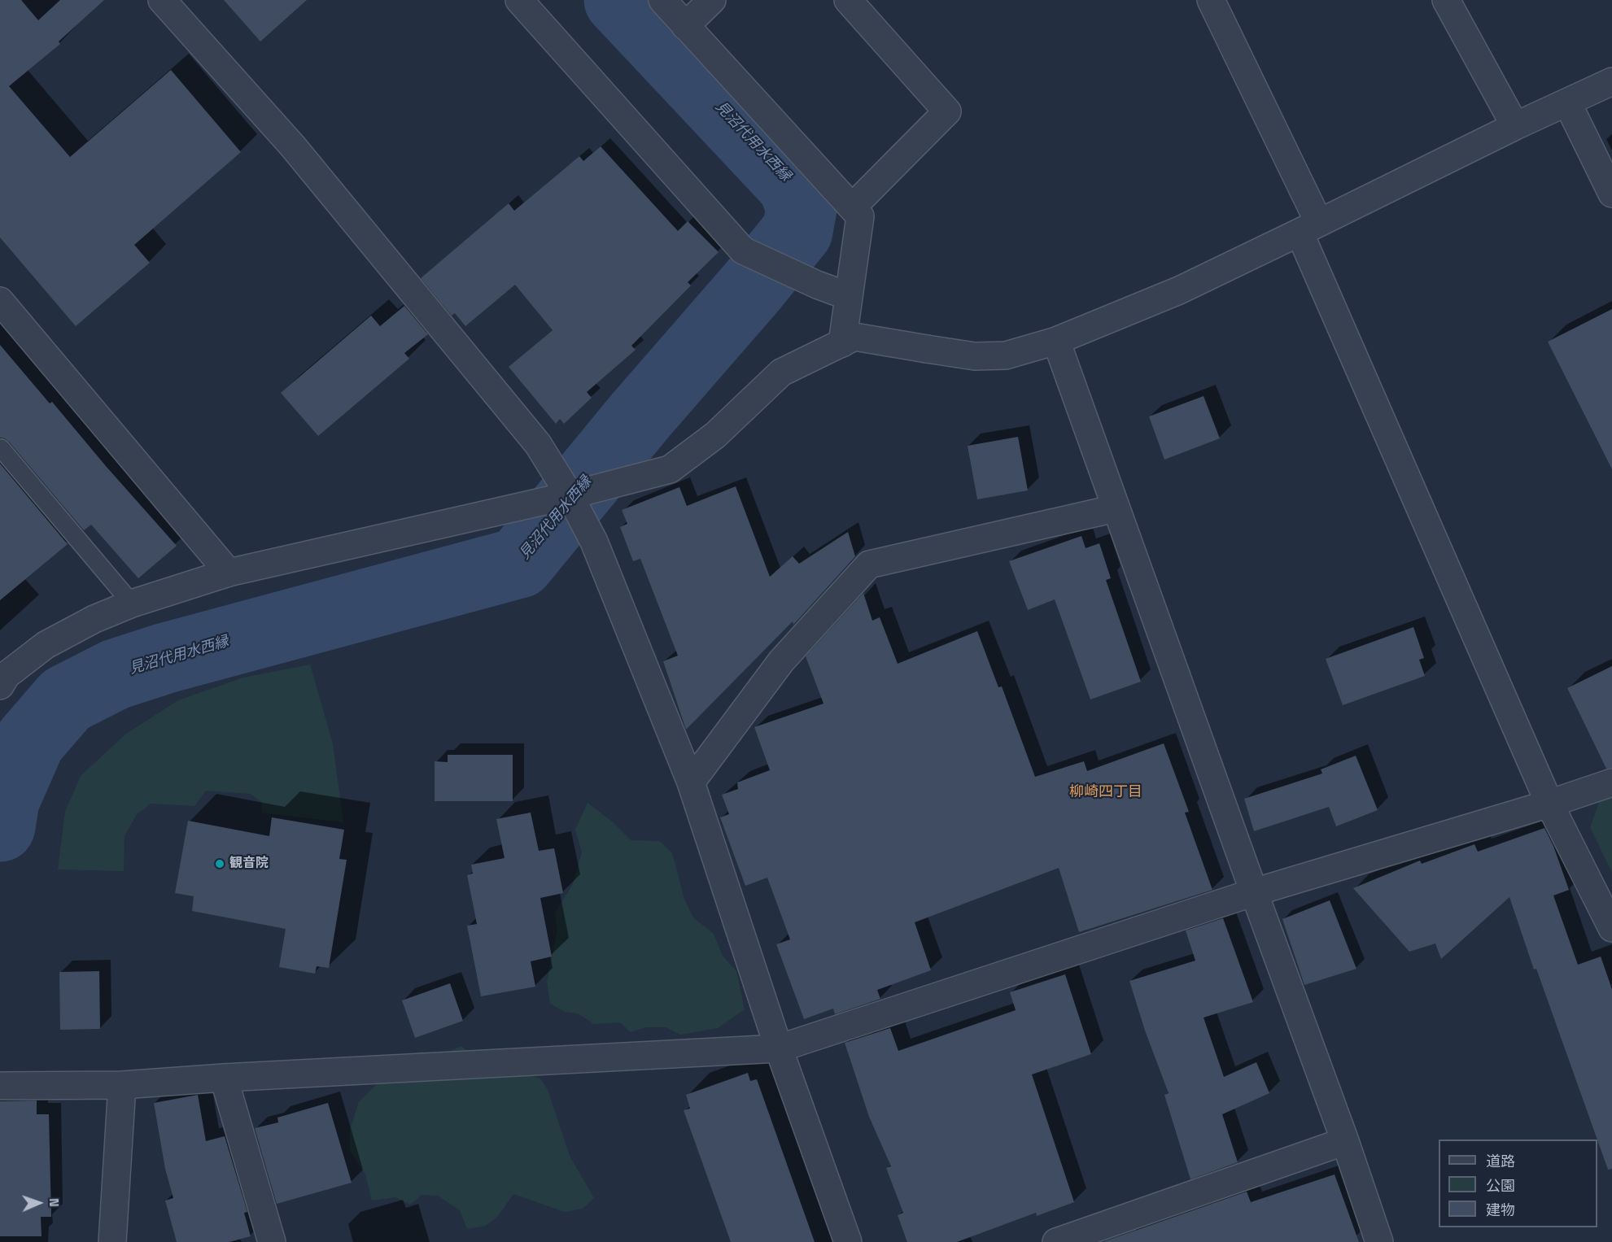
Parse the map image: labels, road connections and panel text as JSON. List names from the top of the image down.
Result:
{
  "districts": ["柳崎四丁目"],
  "water": ["見沼代用水西縁"],
  "places": ["観音院"],
  "legend": ["道路", "公園", "建物"],
  "north": "right"
}
